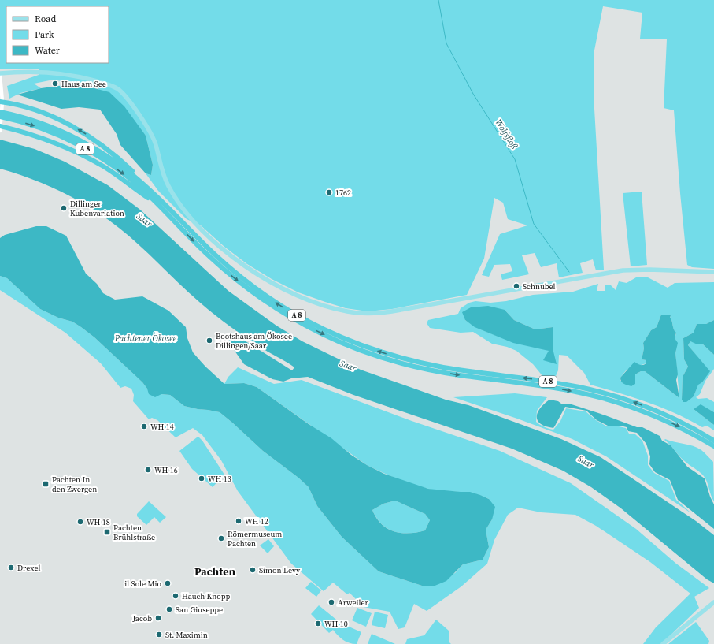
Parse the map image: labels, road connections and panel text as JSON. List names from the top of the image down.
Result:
{
  "streets": {
    "highway": ["A 8"]
  },
  "districts": ["Pachten"],
  "water": ["Wolfsfloß", "Saar", "Pachtener Ökosee"],
  "places": {
    "other": [
      "Haus am See",
      "1762",
      "Dillinger Kubenvariation",
      "Schnubel",
      "Bootshaus am Ökosee Dillingen/Saar",
      "WH 14",
      "WH 16",
      "WH 13",
      "WH 12",
      "WH 18",
      "Römermuseum Pachten",
      "Drexel",
      "Simon Levy",
      "il Sole Mio",
      "Hauch Knopp",
      "Arweiler",
      "San Giuseppe",
      "Jacob",
      "WH 10",
      "St. Maximin"
    ],
    "transit": ["Pachten In den Zwergen", "Pachten Brühlstraße"]
  },
  "legend": ["Road", "Park", "Water"]
}
